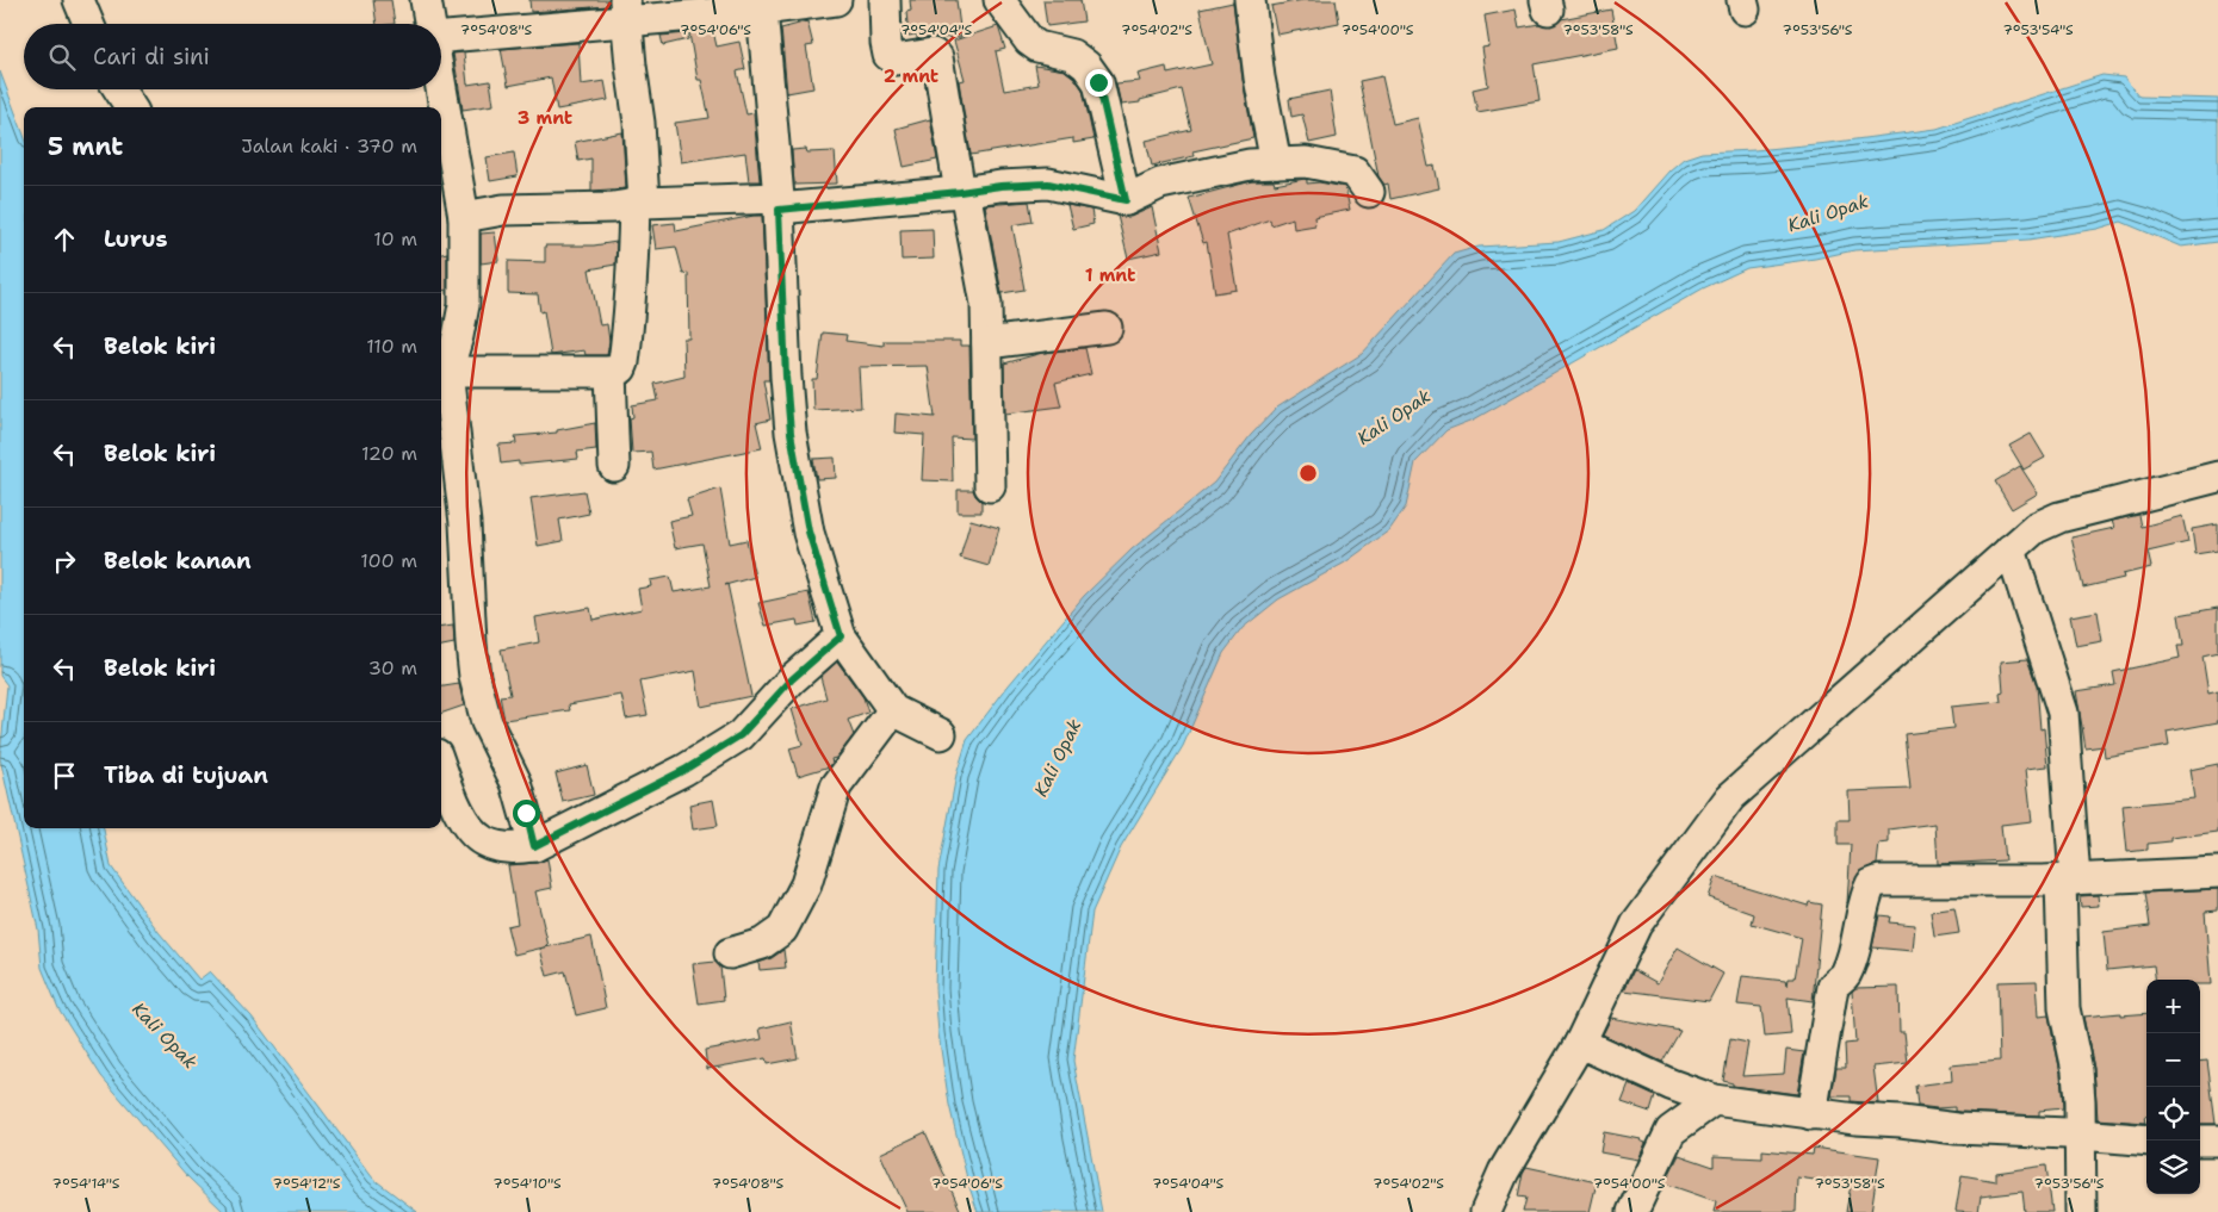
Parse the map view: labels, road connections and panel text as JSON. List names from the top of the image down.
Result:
{
  "water": ["Kali Opak"],
  "page": {
    "search": "Cari di sini",
    "heading": ["5 mnt", "Jalan kaki · 370 m"],
    "list": [
      ["Lurus", "10 m"],
      ["Belok kiri", "110 m"],
      ["Belok kiri", "120 m"],
      ["Belok kanan", "100 m"],
      ["Belok kiri", "30 m"],
      "Tiba di tujuan"
    ],
    "map_buttons": ["+", "−"]
  },
  "coordinates": [
    "7°54'08\"S",
    "7°54'06\"S",
    "7°54'04\"S",
    "7°54'02\"S",
    "7°54'00\"S",
    "7°53'58\"S",
    "7°53'56\"S",
    "7°53'54\"S",
    "7°54'14\"S",
    "7°54'12\"S",
    "7°54'10\"S"
  ],
  "rings": ["2 mnt", "3 mnt", "1 mnt"]
}
